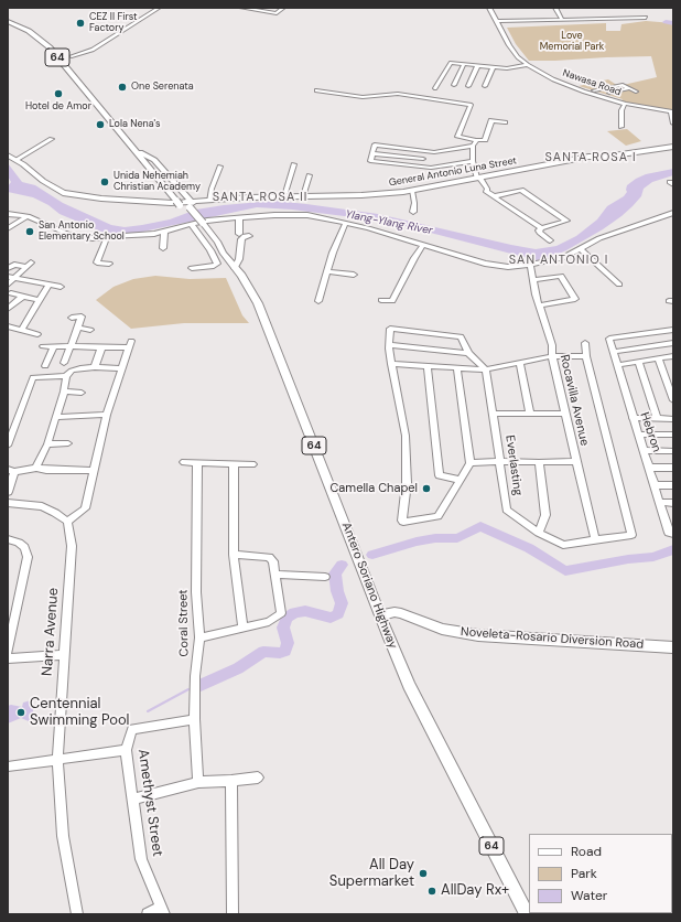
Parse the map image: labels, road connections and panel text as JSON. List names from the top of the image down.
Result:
{
  "streets": {
    "main road": [
      "64",
      "General Antonio Luna Street",
      "Antero Soriano Highway",
      "Noveleta-Rosario Diversion Road"
    ],
    "street": [
      "Nawasa Road",
      "Rocavilla Avenue",
      "Hebron",
      "Everlasting",
      "Coral Street",
      "Narra Avenue",
      "Amethyst Street"
    ]
  },
  "crossings": [
    ["General Antonio Luna Street", "Antero Soriano Highway"],
    ["Rocavilla Avenue", "Everlasting"],
    ["Antero Soriano Highway", "Noveleta-Rosario Diversion Road"],
    ["Coral Street", "Amethyst Street"]
  ],
  "districts": ["SANTA ROSA I", "SANTA ROSA II", "SAN ANTONIO I"],
  "water": ["Ylang-Ylang River"],
  "parks": ["Love Memorial Park"],
  "places": [
    "CEZ II First Factory",
    "One Serenata",
    "Hotel de Amor",
    "Lola Nena's",
    "Unida Nehemiah Christian Academy",
    "San Antonio Elementary School",
    "Camella Chapel",
    "Centennial Swimming Pool",
    "All Day Supermarket",
    "AllDay Rx+"
  ],
  "legend": ["Road", "Park", "Water"]
}
